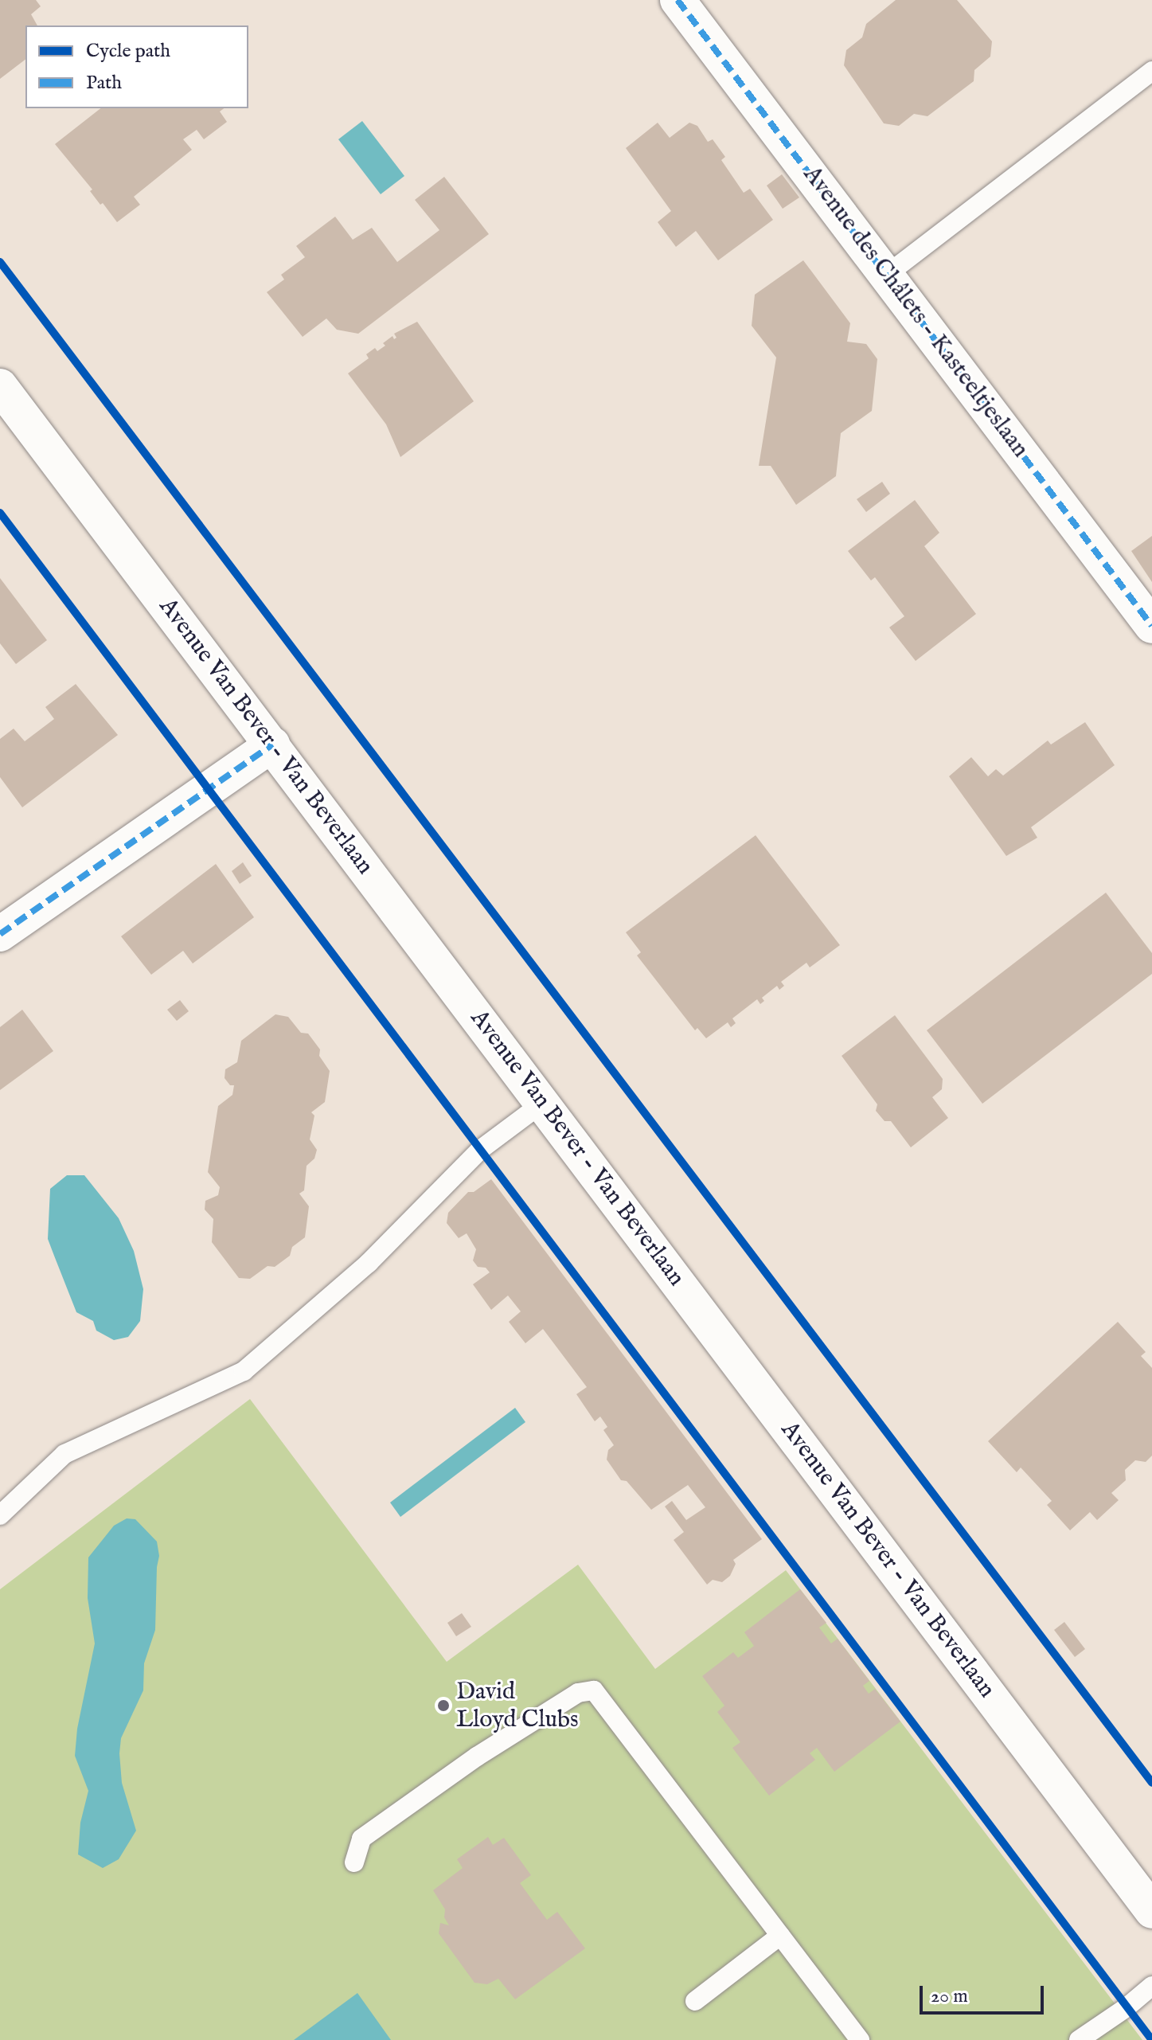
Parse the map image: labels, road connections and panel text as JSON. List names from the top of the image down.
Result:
{
  "streets": {
    "street": ["Avenue des Châlets - Kasteeltjeslaan", "Avenue Van Bever - Van Beverlaan"]
  },
  "places": ["David Lloyd Clubs"],
  "legend": ["Cycle path", "Path"],
  "scale_bar": "20 m"
}
